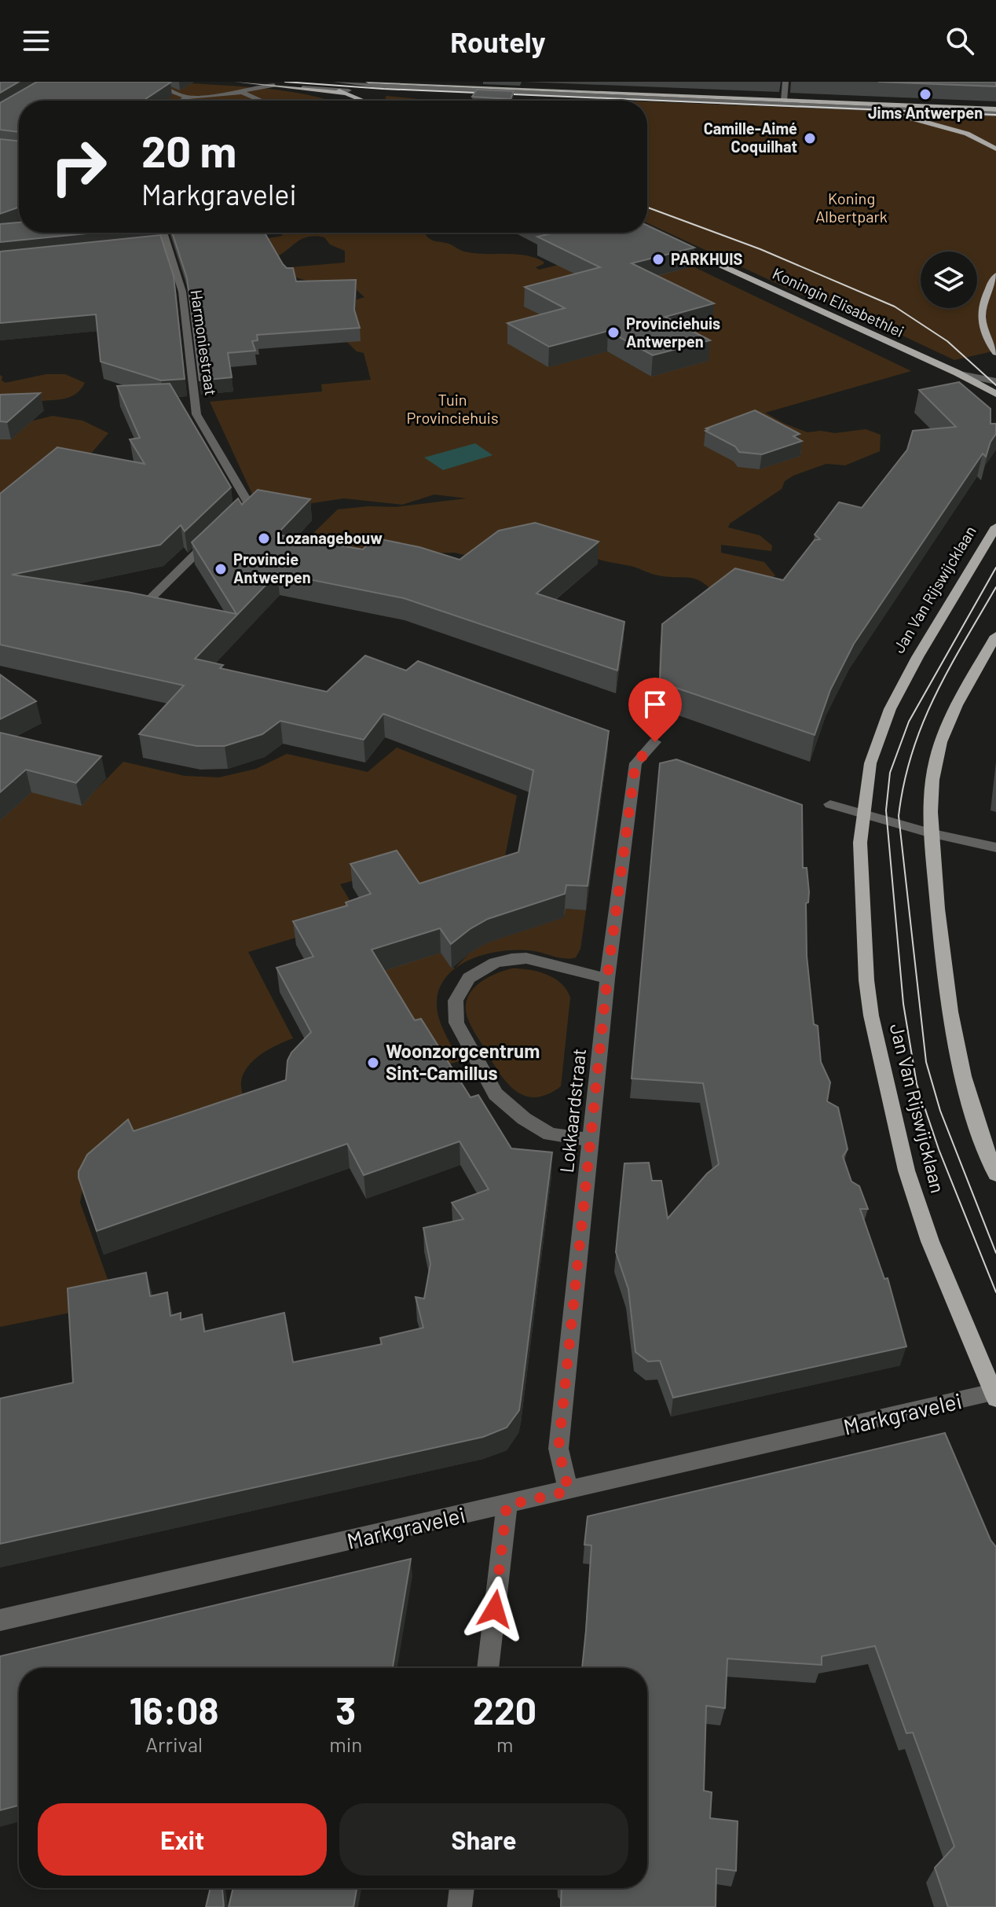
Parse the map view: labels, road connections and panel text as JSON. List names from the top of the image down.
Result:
{
  "streets": {
    "main road": ["Koningin Elisabethlei", "Jan Van Rijswijcklaan"],
    "street": ["Harmoniestraat", "Lokkaardstraat", "Markgravelei"]
  },
  "crossings": [
    ["Jan Van Rijswijcklaan", "Markgravelei"],
    ["Lokkaardstraat", "Markgravelei"]
  ],
  "parks": ["Koning Albertpark", "Tuin Provinciehuis"],
  "places": [
    "Jims Antwerpen",
    "Camille-Aimé Coquilhat",
    "PARKHUIS",
    "Provinciehuis Antwerpen",
    "Lozanagebouw",
    "Provincie Antwerpen",
    "Woonzorgcentrum Sint-Camillus"
  ],
  "page": {
    "header": "Routely",
    "turn": ["20 m", "Markgravelei"],
    "eta": [
      "16:08",
      "Arrival",
      "3",
      "min",
      "220",
      "m"
    ],
    "buttons": ["Exit", "Share"]
  }
}
